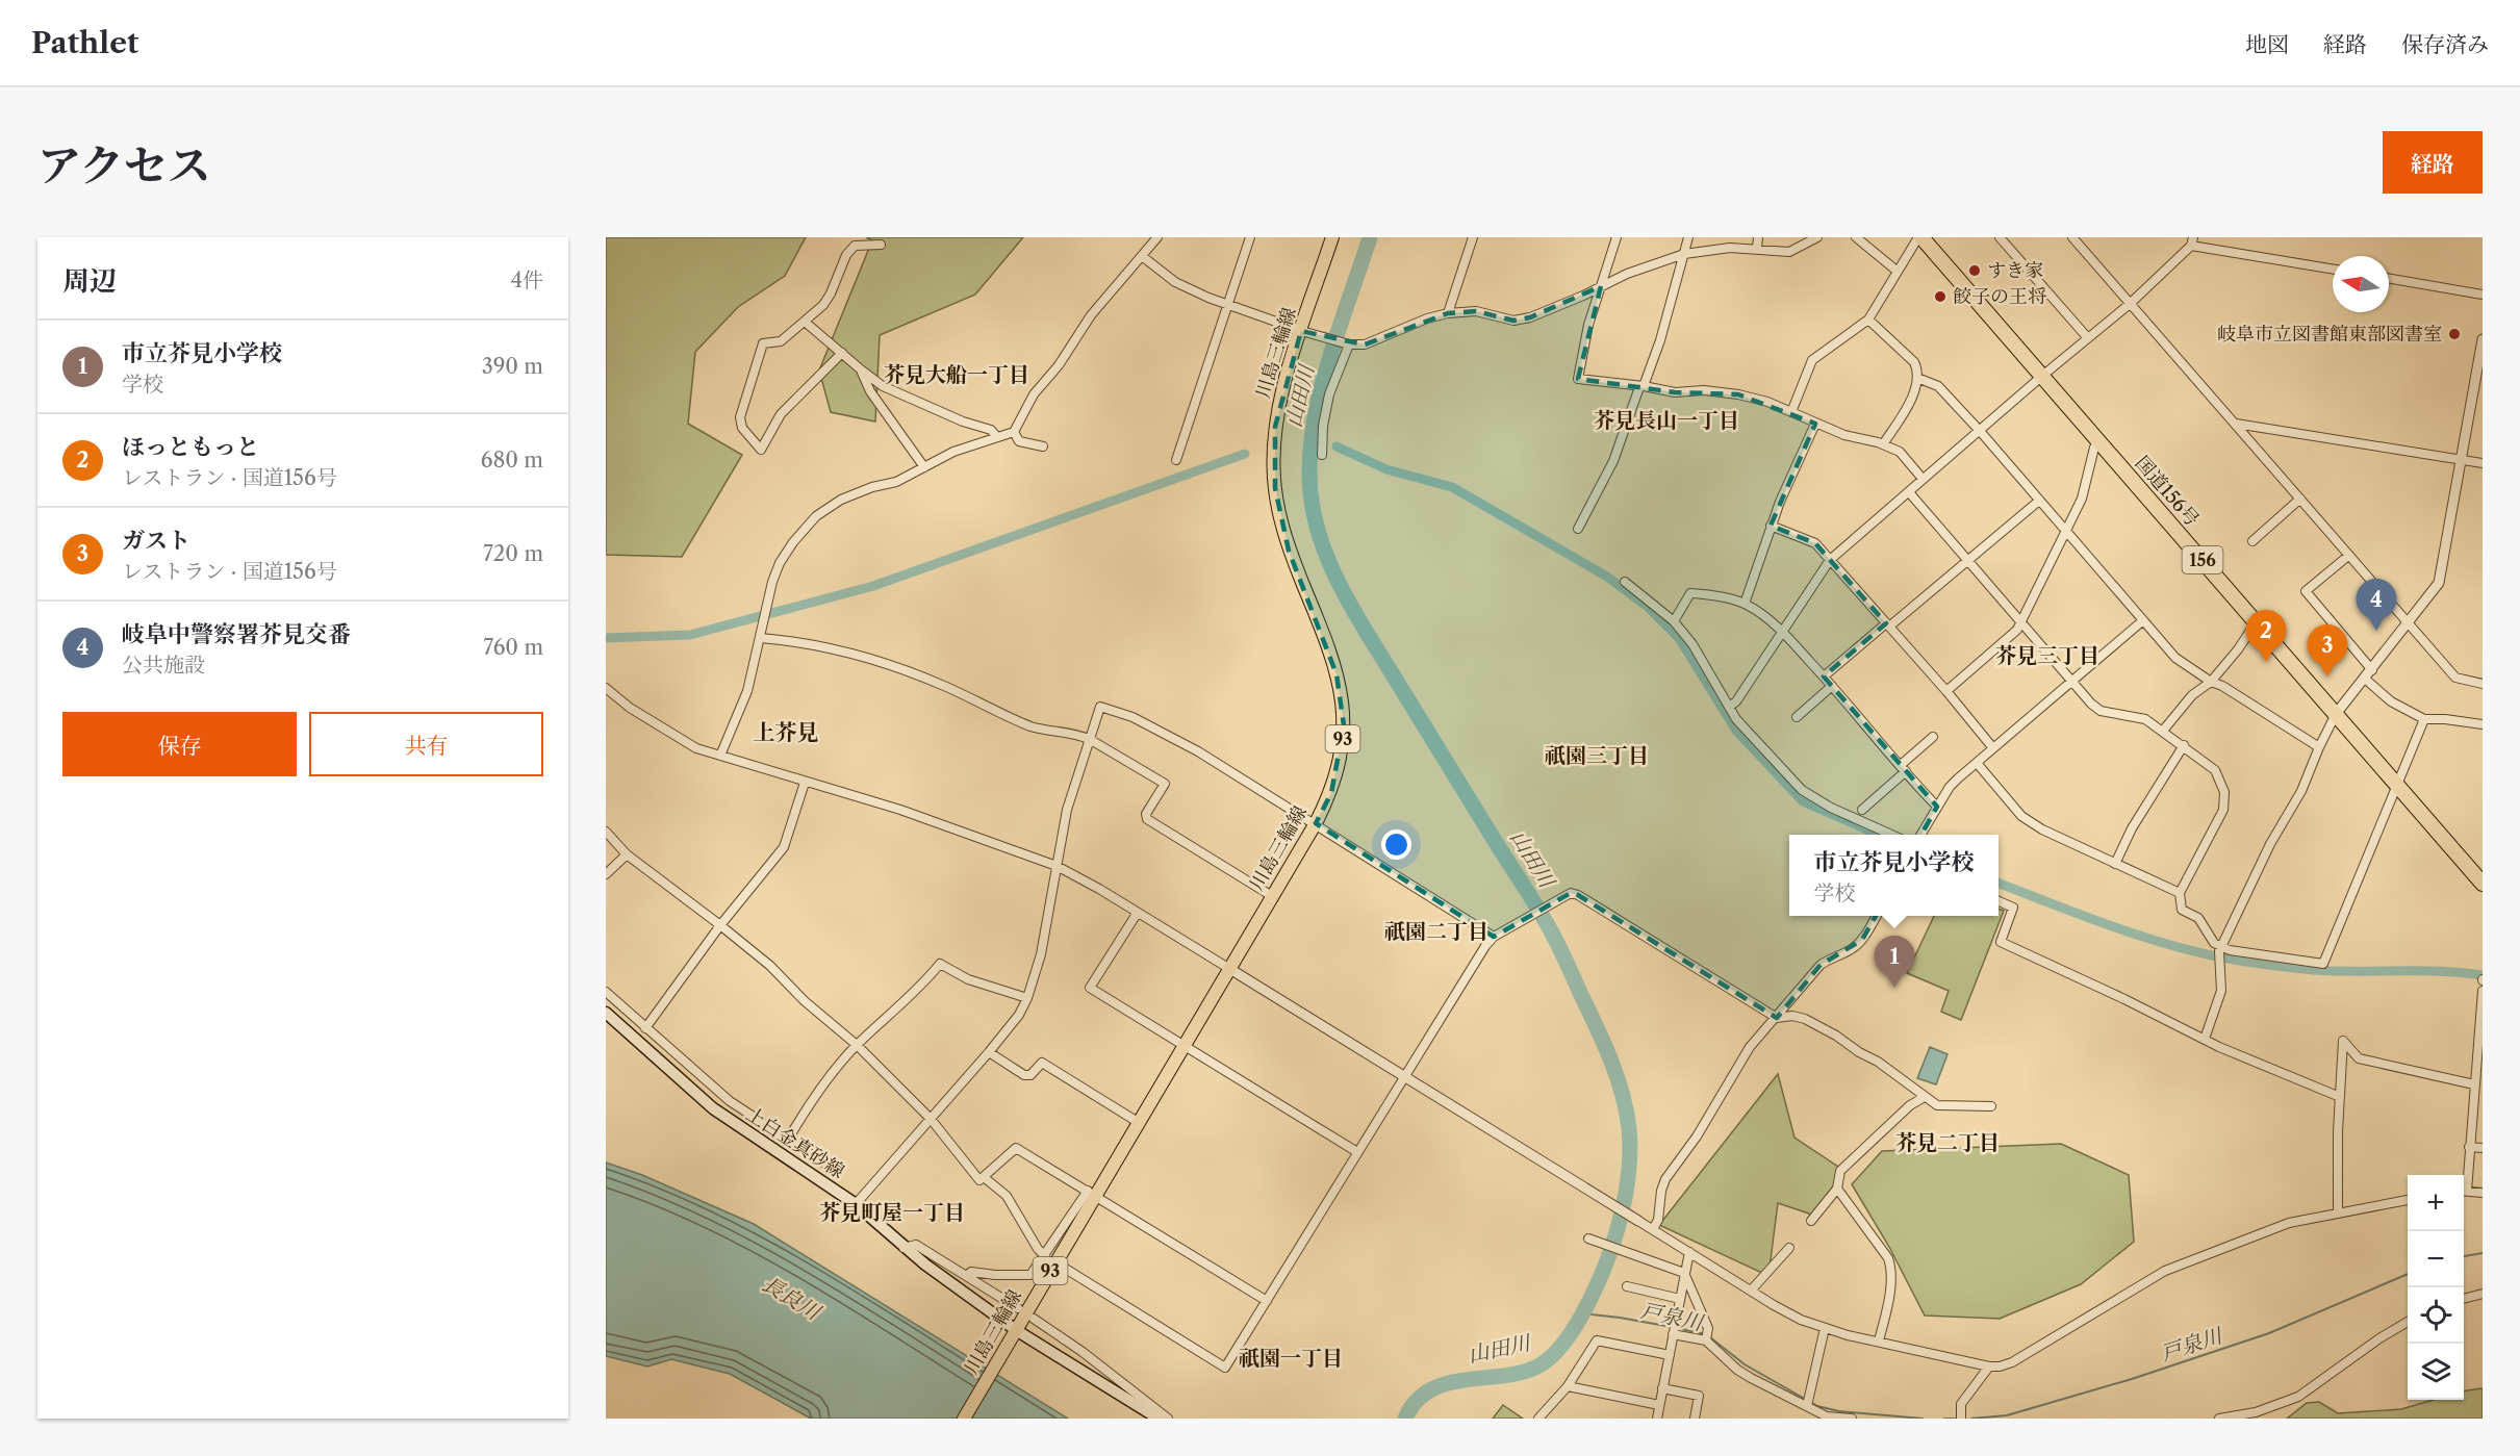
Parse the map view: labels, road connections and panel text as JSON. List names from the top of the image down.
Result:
{
  "streets": {
    "highway": ["国道156号", "156"],
    "main road": ["川島三輪線", "93", "上白金真砂線"]
  },
  "crossings": [
    ["川島三輪線", "上白金真砂線"]
  ],
  "districts": [
    "芥見大船一丁目",
    "芥見長山一丁目",
    "芥見三丁目",
    "上芥見",
    "祇園三丁目",
    "祇園二丁目",
    "芥見二丁目",
    "芥見町屋一丁目",
    "祇園一丁目"
  ],
  "water": ["山田川", "長良川", "戸泉川"],
  "places": ["すき家", "餃子の王将", "岐阜市立図書館東部図書室"],
  "north": "left",
  "page": {
    "header": "Pathlet",
    "nav": ["地図", "経路", "保存済み"],
    "title": "アクセス",
    "buttons": [
      "経路",
      ["保存", "共有"]
    ],
    "heading": ["周辺", "4件"],
    "list": [
      {
        "mark": "1",
        "name": "市立芥見小学校",
        "note": "学校",
        "value": "390 m"
      },
      {
        "mark": "2",
        "name": "ほっともっと",
        "note": "レストラン · 国道156号",
        "value": "680 m"
      },
      {
        "mark": "3",
        "name": "ガスト",
        "note": "レストラン · 国道156号",
        "value": "720 m"
      },
      {
        "mark": "4",
        "name": "岐阜中警察署芥見交番",
        "note": "公共施設",
        "value": "760 m"
      }
    ],
    "pins": [
      "4",
      "2",
      "3",
      "1"
    ],
    "popup": ["市立芥見小学校", "学校"],
    "map_buttons": ["+", "−"]
  }
}
